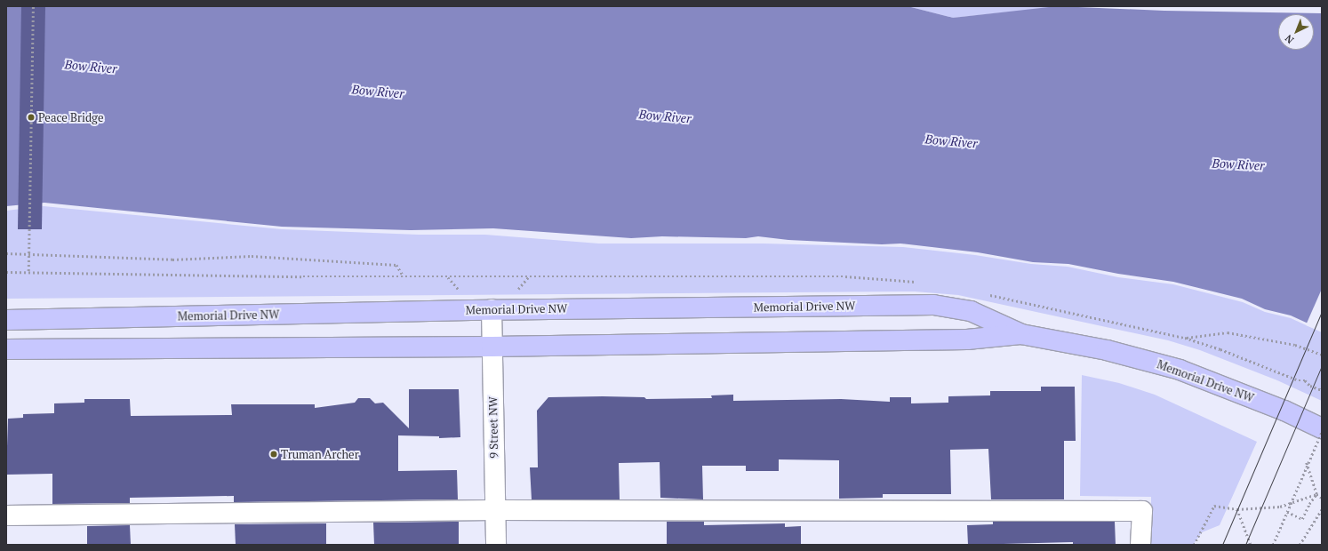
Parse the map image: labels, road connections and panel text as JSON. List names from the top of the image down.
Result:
{
  "streets": {
    "main road": ["Memorial Drive NW"],
    "street": ["9 Street NW"]
  },
  "crossings": [
    ["Memorial Drive NW", "9 Street NW"]
  ],
  "water": ["Bow River"],
  "places": ["Peace Bridge", "Truman Archer"],
  "north": "bottom left"
}
